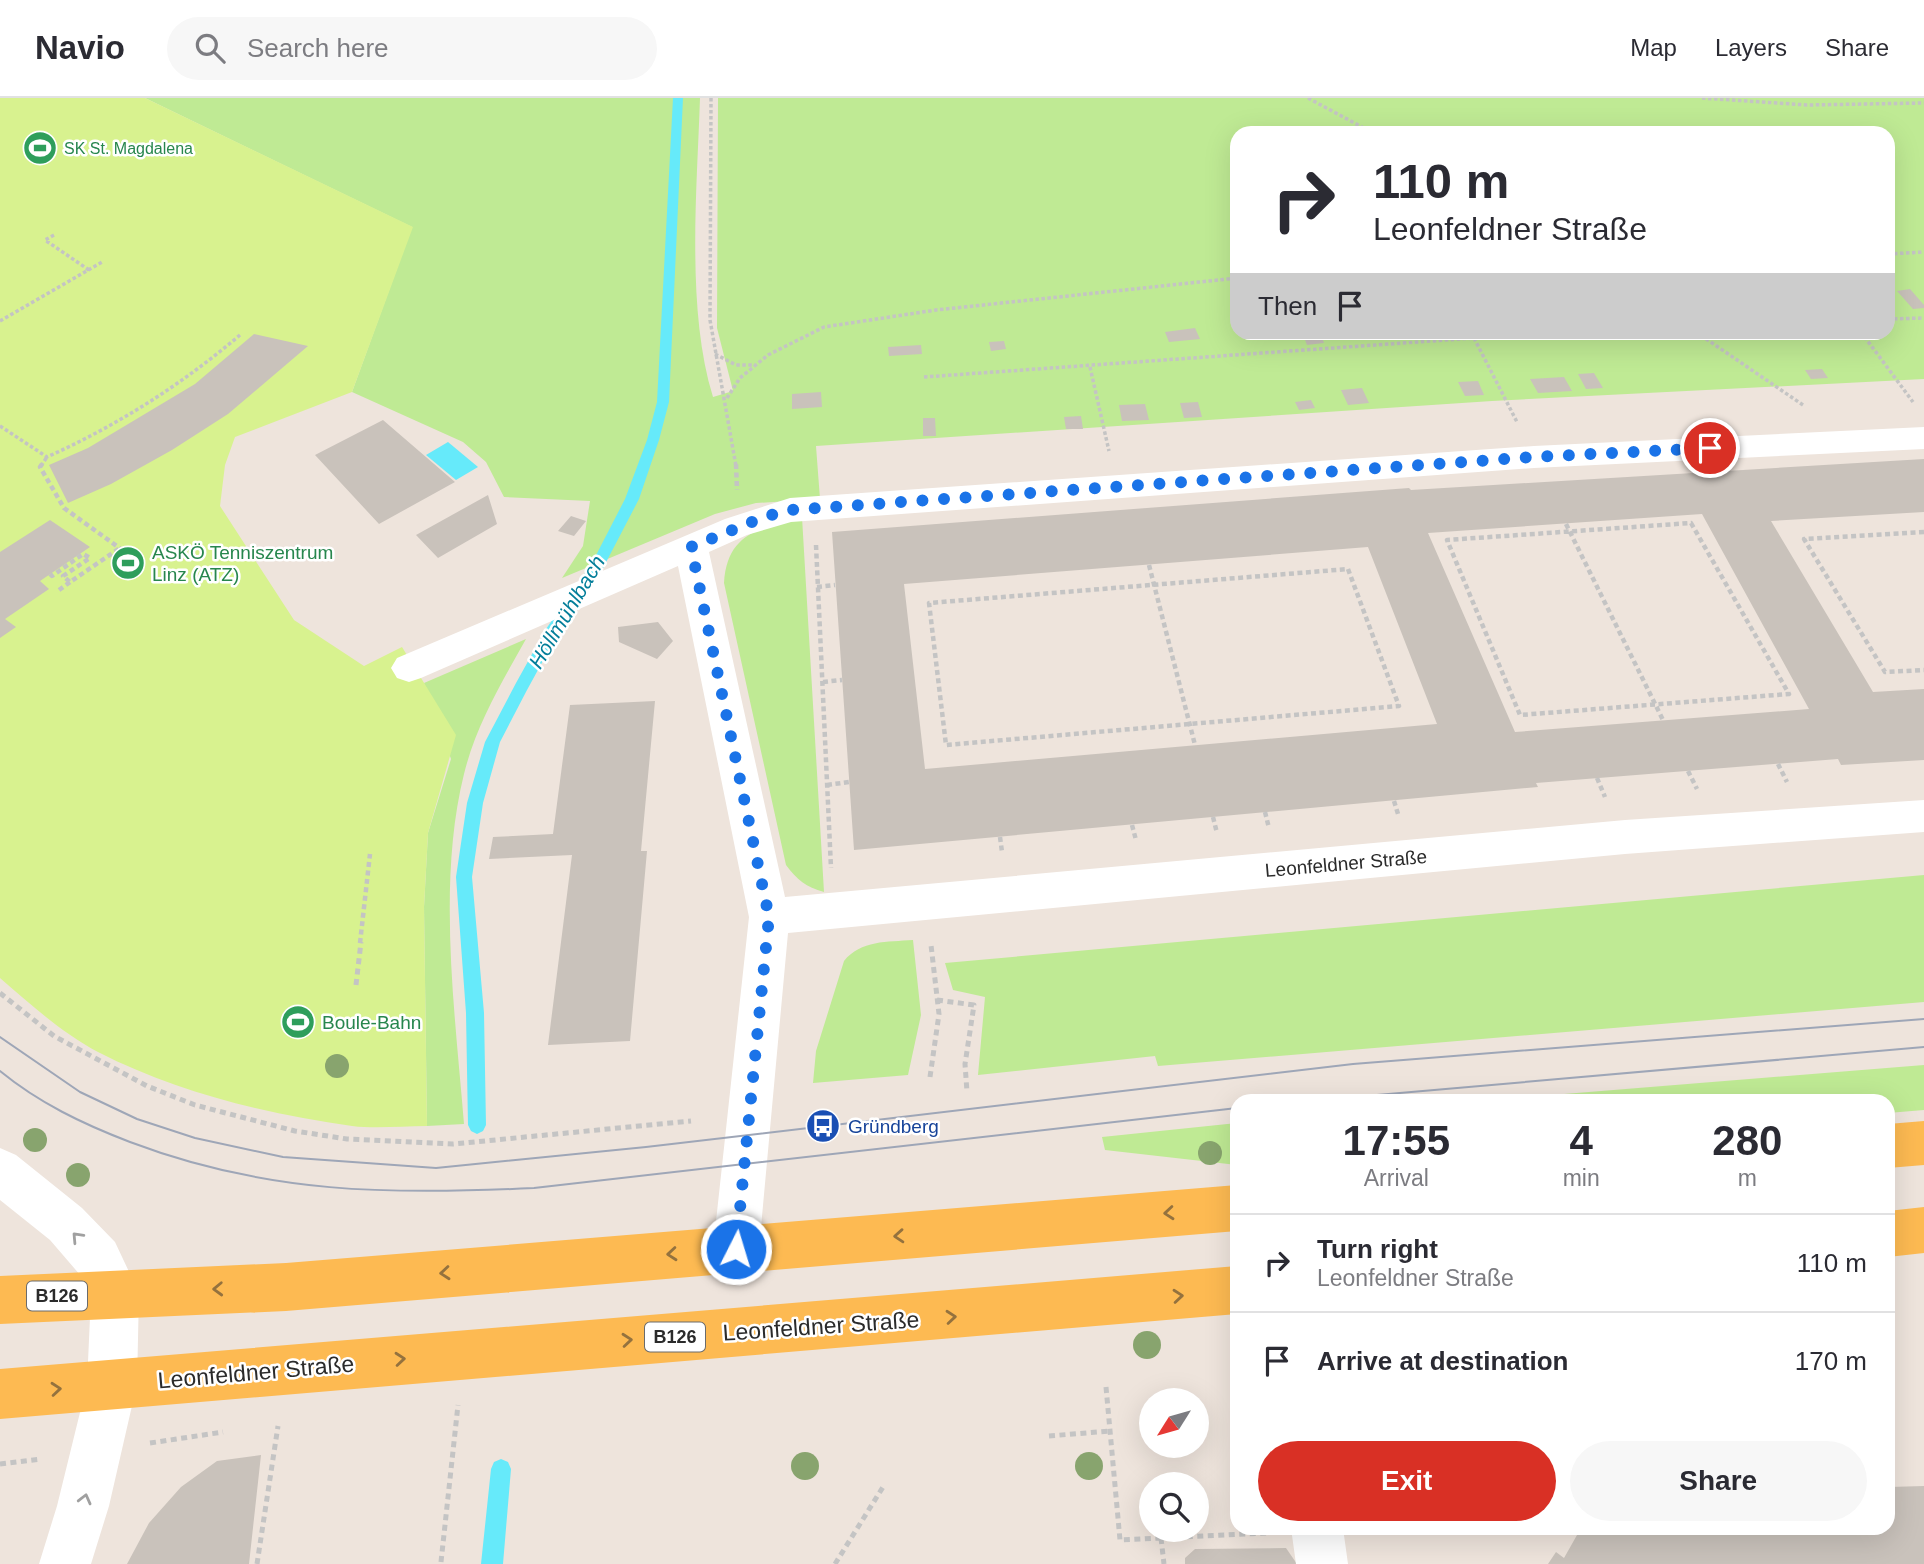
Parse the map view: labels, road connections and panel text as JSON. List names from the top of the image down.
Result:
{
  "streets": {
    "main road": ["Leonfeldner Straße", "B126"]
  },
  "one_way": ["Leonfeldner Straße"],
  "water": ["Höllmühlbach"],
  "places": {
    "sports": ["SK St. Magdalena", "ASKÖ Tenniszentrum Linz (ATZ)", "Boule-Bahn"],
    "bus stop": ["Gründberg"]
  },
  "north": "bottom left",
  "page": {
    "header": "Navio",
    "search": "Search here",
    "nav": ["Map", "Layers", "Share"],
    "turn": ["110 m", "Leonfeldner Straße"],
    "then": "Then",
    "eta": [
      "17:55",
      "Arrival",
      "4",
      "min",
      "280",
      "m"
    ],
    "list": [
      {
        "name": "Turn right",
        "note": "Leonfeldner Straße",
        "value": "110 m"
      },
      {
        "name": "Arrive at destination",
        "value": "170 m"
      }
    ],
    "buttons": ["Exit", "Share"]
  }
}
